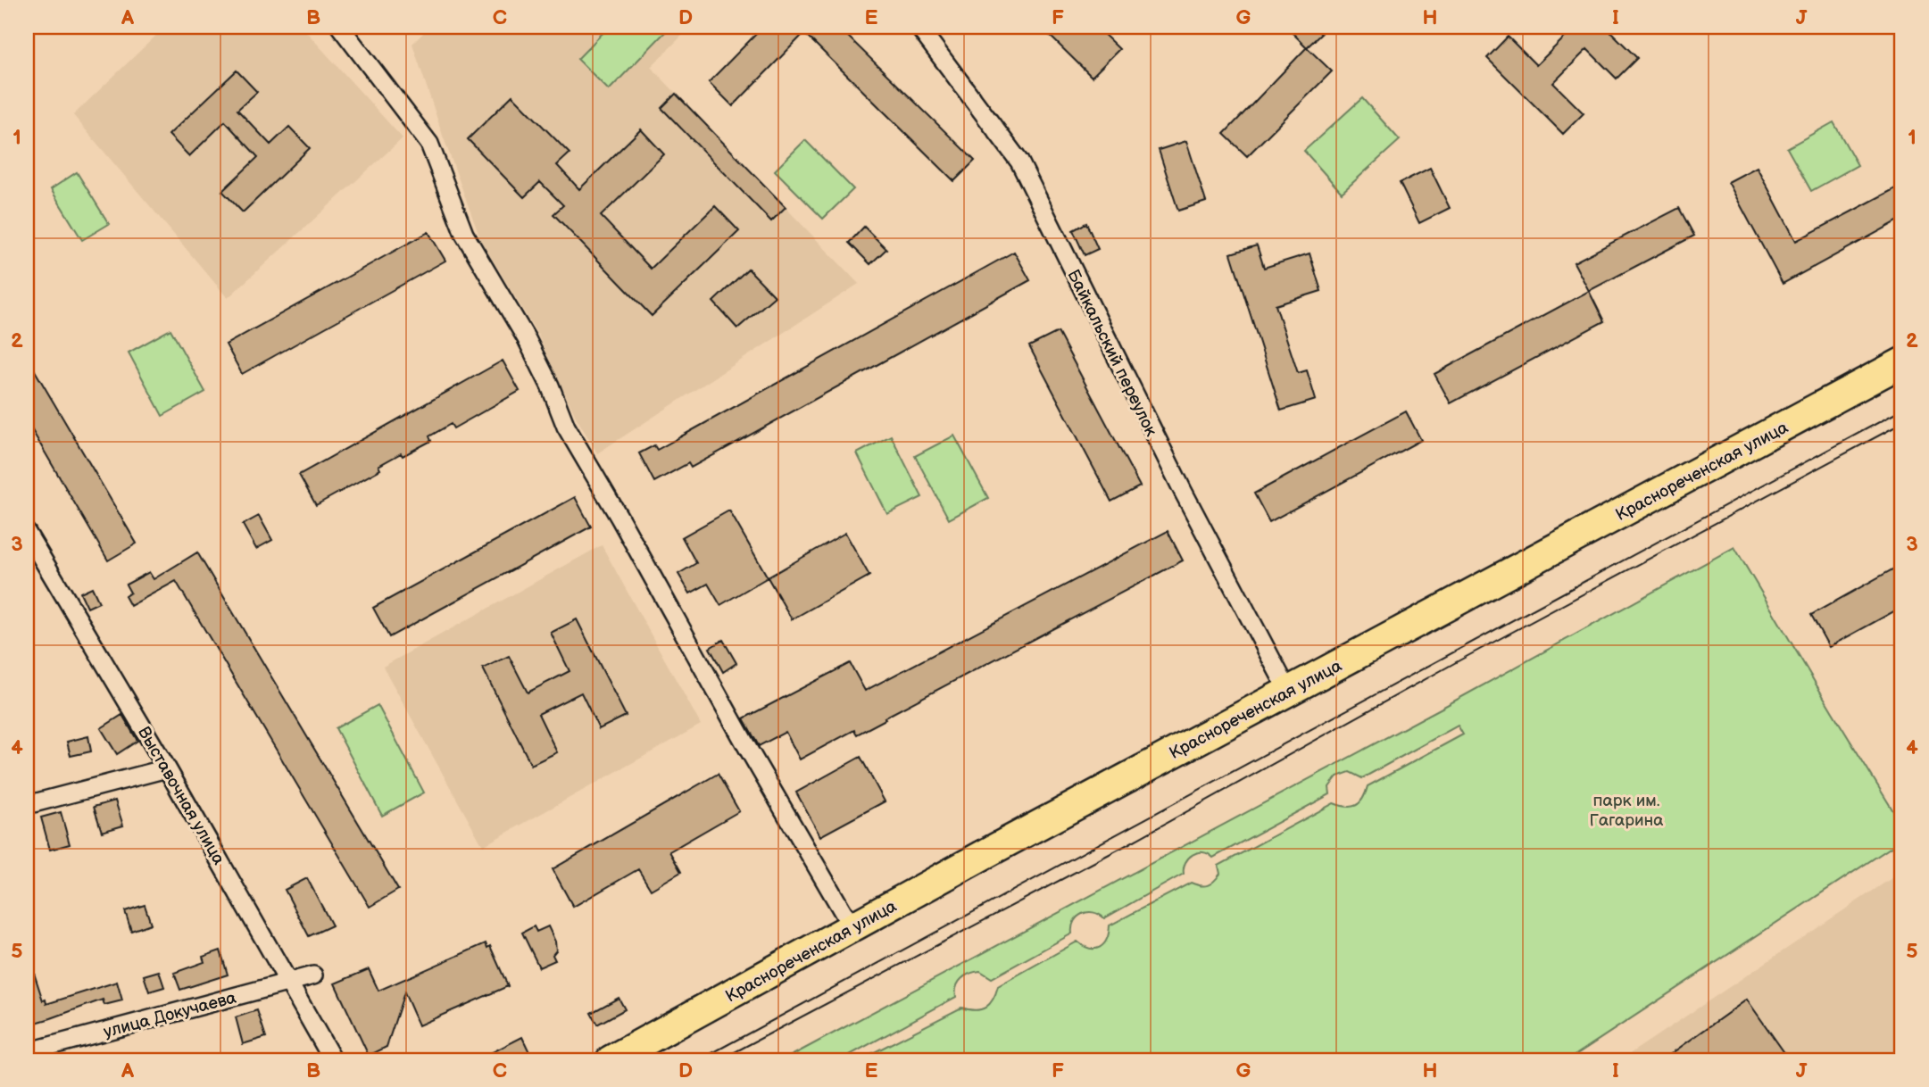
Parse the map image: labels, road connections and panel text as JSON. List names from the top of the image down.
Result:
{
  "streets": {
    "main road": ["Краснореченская улица"],
    "street": ["Байкальский переулок", "Выставочная улица", "улица Докучаева"]
  },
  "crossings": [
    ["Байкальский переулок", "Краснореченская улица"],
    ["Выставочная улица", "улица Докучаева"]
  ],
  "parks": ["парк им. Гагарина"],
  "grid": {
    "columns": [
      "A",
      "B",
      "C",
      "D",
      "E",
      "F",
      "G",
      "H",
      "I",
      "J"
    ],
    "rows": [
      "1",
      "2",
      "3",
      "4",
      "5"
    ]
  }
}
